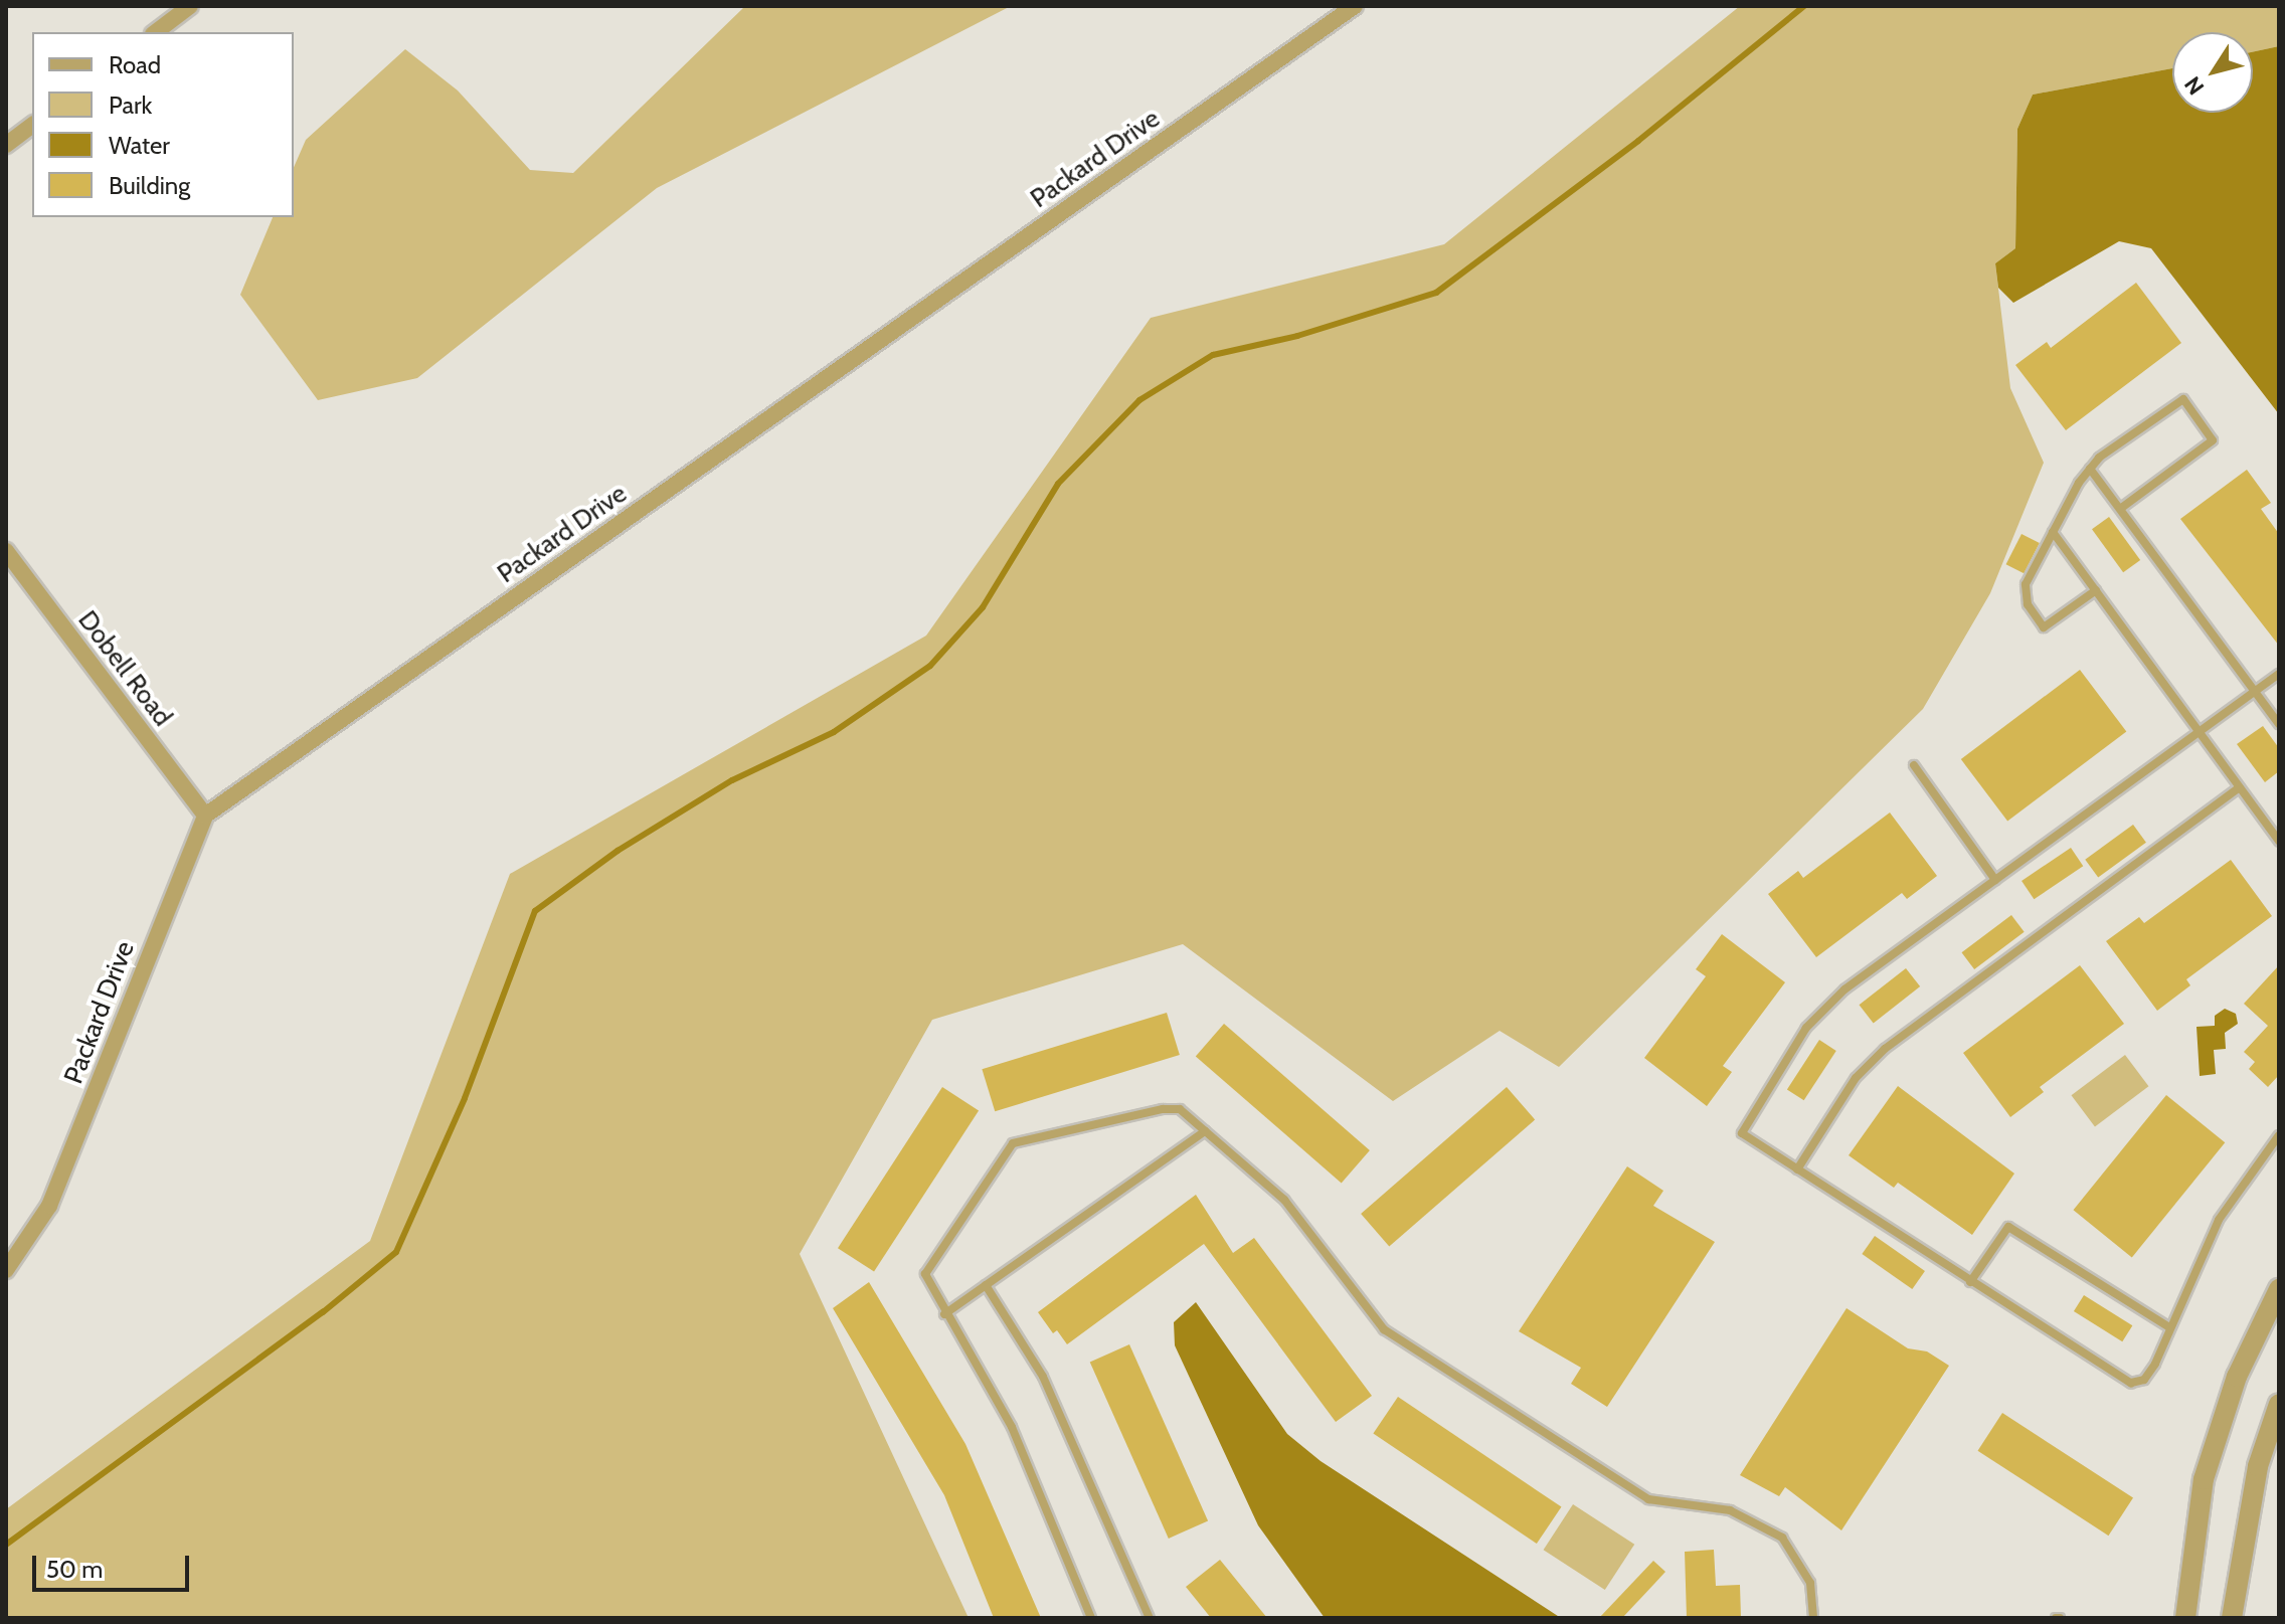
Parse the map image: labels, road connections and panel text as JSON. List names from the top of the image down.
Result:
{
  "streets": {
    "street": ["Packard Drive", "Dobell Road"]
  },
  "crossings": [
    ["Packard Drive", "Dobell Road"]
  ],
  "legend": [
    "Road",
    "Park",
    "Water",
    "Building"
  ],
  "scale_bar": "50 m",
  "north": "bottom left"
}
